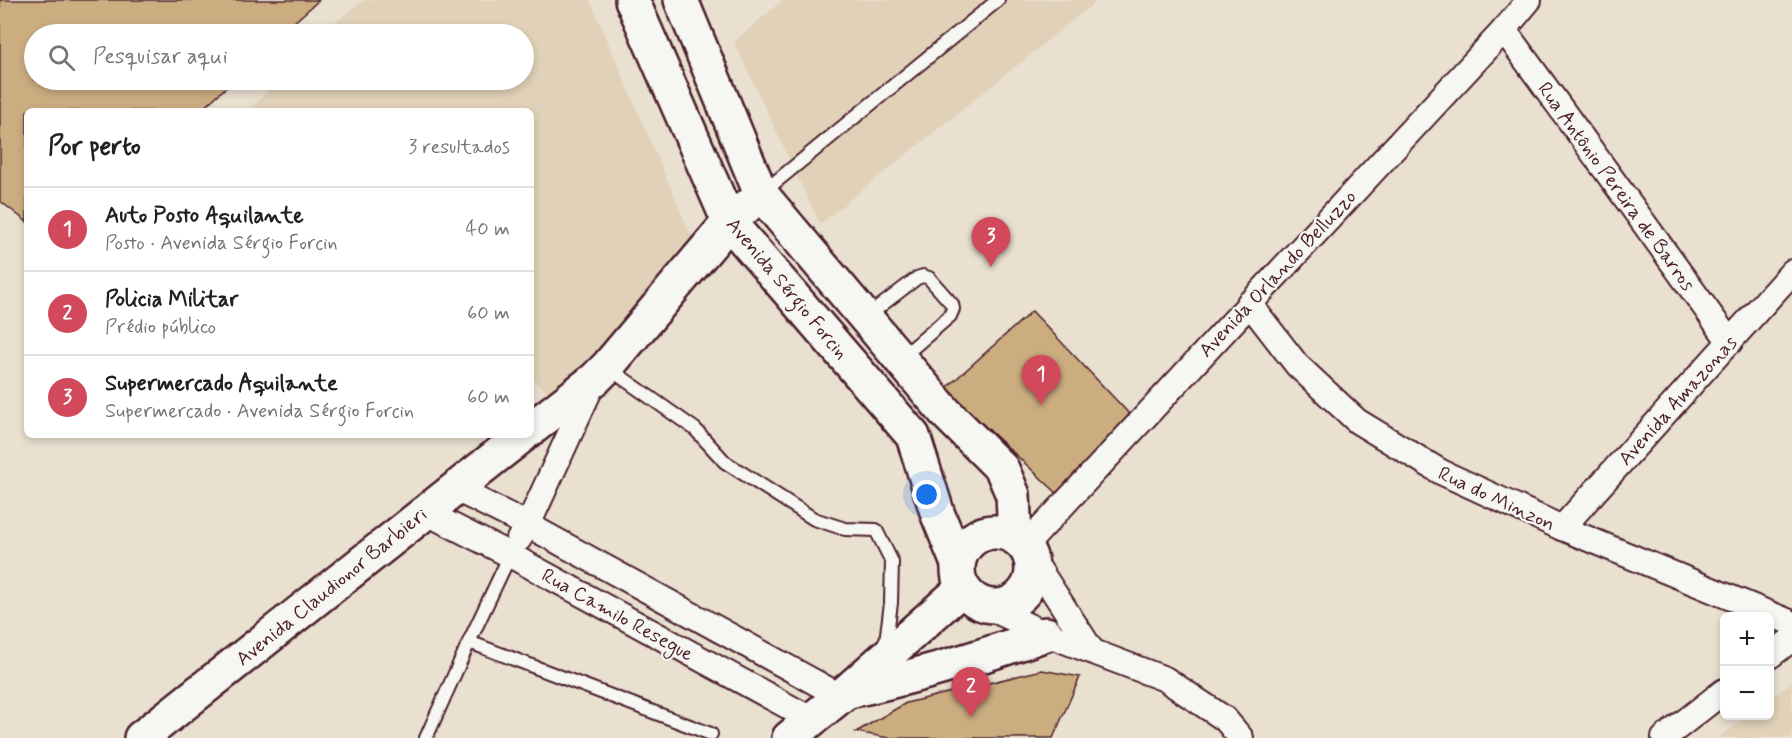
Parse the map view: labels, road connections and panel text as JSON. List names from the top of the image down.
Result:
{
  "streets": {
    "street": [
      "Rua Antônio Pereira de Barros",
      "Avenida Orlando Belluzzo",
      "Avenida Sérgio Forcin",
      "Avenida Amazonas",
      "Rua do Minzon",
      "Avenida Claudionor Barbieri",
      "Rua Camilo Resegue"
    ]
  },
  "crossings": [
    ["Rua Antônio Pereira de Barros", "Avenida Orlando Belluzzo"],
    ["Rua Antônio Pereira de Barros", "Avenida Amazonas"],
    ["Avenida Orlando Belluzzo", "Avenida Sérgio Forcin"],
    ["Avenida Orlando Belluzzo", "Rua do Minzon"],
    ["Avenida Amazonas", "Rua do Minzon"],
    ["Avenida Claudionor Barbieri", "Rua Camilo Resegue"]
  ],
  "page": {
    "search": "Pesquisar aqui",
    "heading": ["Por perto", "3 resultados"],
    "list": [
      {
        "mark": "1",
        "name": "Auto Posto Aquilante",
        "note": "Posto · Avenida Sérgio Forcin",
        "value": "40 m"
      },
      {
        "mark": "2",
        "name": "Policia Militar",
        "note": "Prédio público",
        "value": "60 m"
      },
      {
        "mark": "3",
        "name": "Supermercado Aquilante",
        "note": "Supermercado · Avenida Sérgio Forcin",
        "value": "60 m"
      }
    ],
    "pins": ["3", "1", "2"],
    "map_buttons": ["+", "−"]
  }
}
